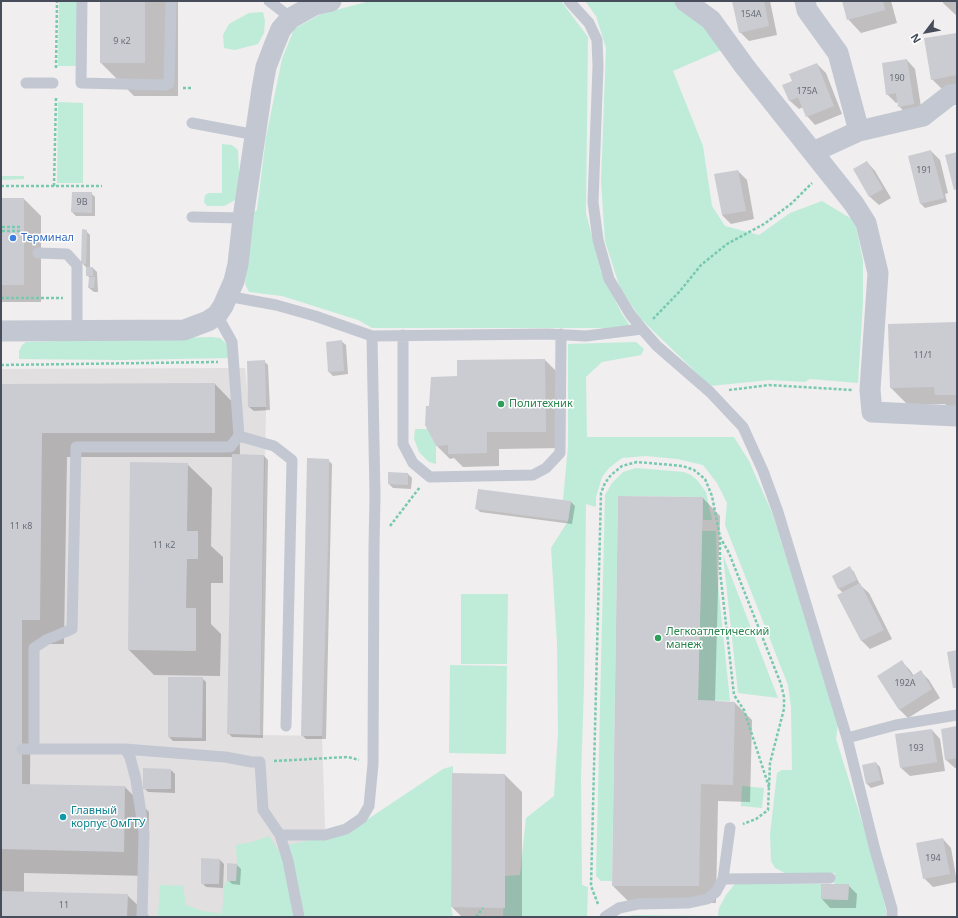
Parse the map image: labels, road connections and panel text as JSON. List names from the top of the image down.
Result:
{
  "places": [
    "Терминал",
    "Политехник",
    "Легкоатлетический манеж",
    "Главный корпус ОмГТУ"
  ],
  "house_numbers": [
    "154А",
    "9 к2",
    "190",
    "175А",
    "191",
    "9В",
    "11/1",
    "11 к8",
    "11 к2",
    "192А",
    "193",
    "194",
    "11"
  ],
  "north": "bottom left"
}
